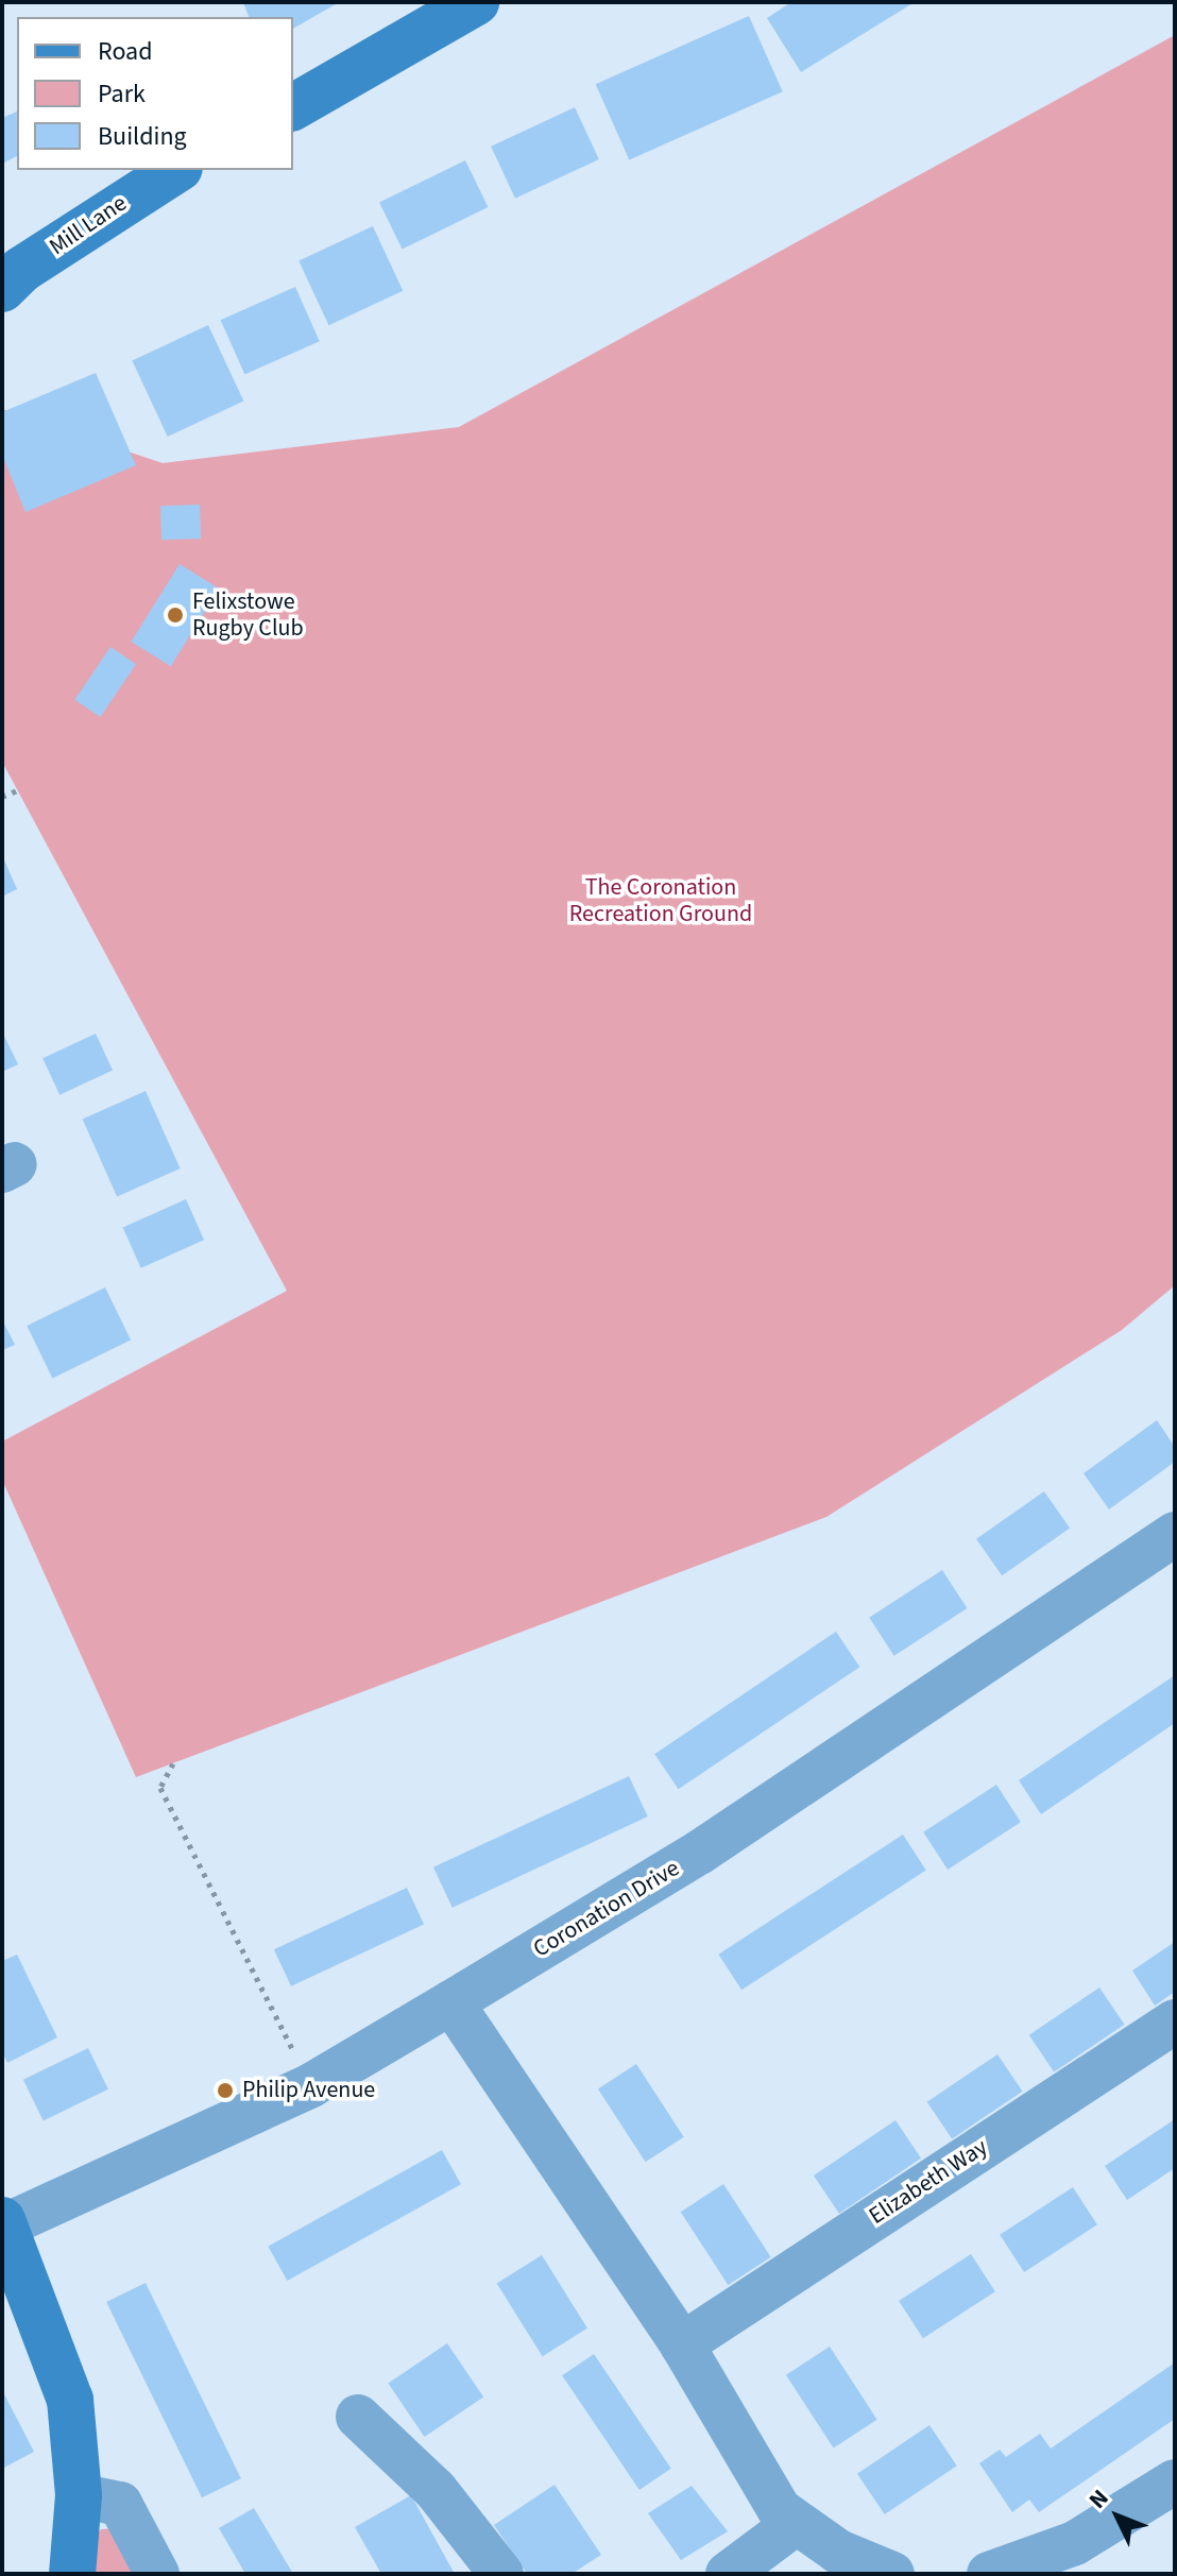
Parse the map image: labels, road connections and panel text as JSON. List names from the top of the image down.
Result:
{
  "streets": {
    "street": ["Mill Lane", "Coronation Drive", "Elizabeth Way"]
  },
  "parks": ["The Coronation Recreation Ground"],
  "places": ["Felixstowe Rugby Club", "Philip Avenue"],
  "legend": ["Road", "Park", "Building"],
  "north": "top left"
}
